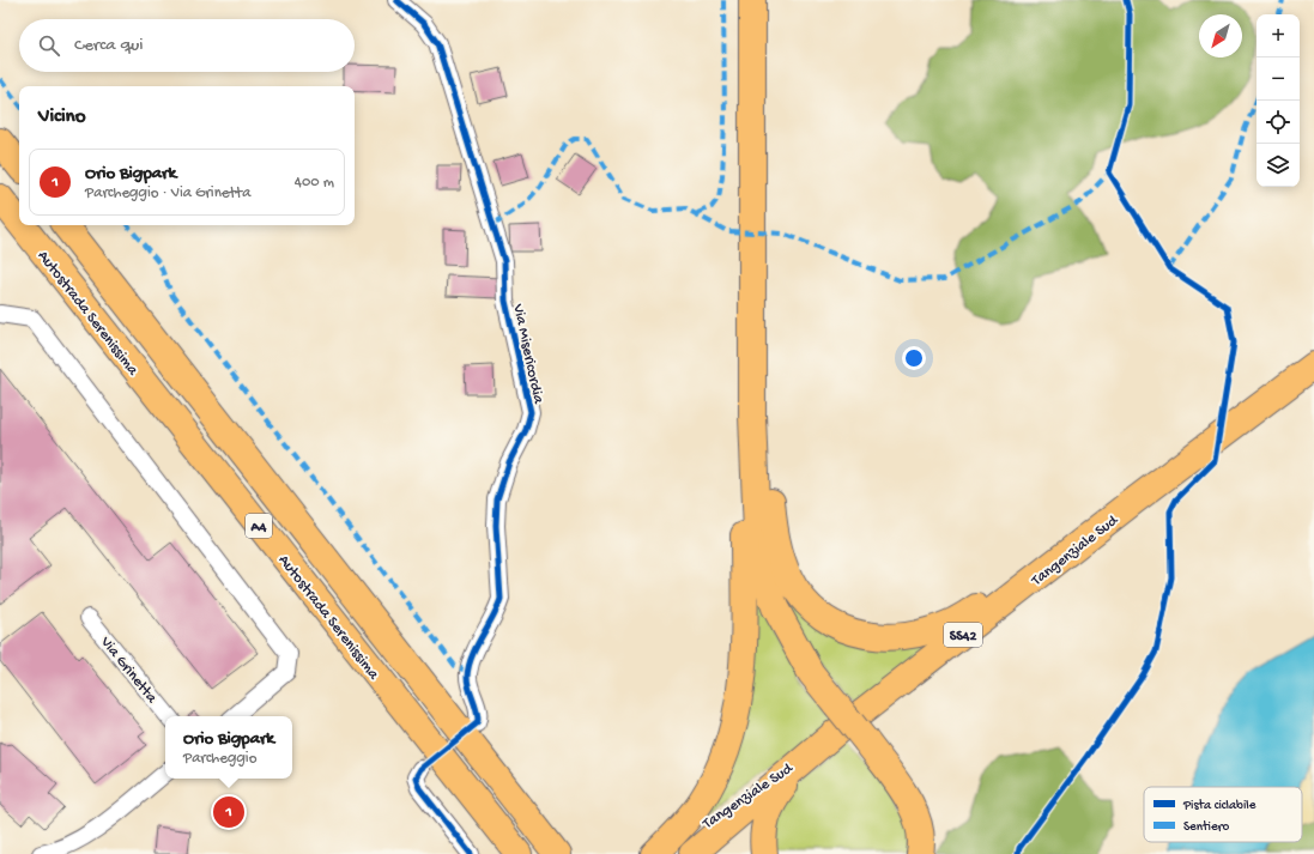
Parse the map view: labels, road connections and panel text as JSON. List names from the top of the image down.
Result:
{
  "streets": {
    "highway": [
      "Autostrada Serenissima",
      "A4",
      "Tangenziale Sud",
      "SS42"
    ],
    "street": ["Via Misericordia", "Via Grinetta"]
  },
  "legend": ["Pista ciclabile", "Sentiero"],
  "north": "bottom left",
  "page": {
    "map_buttons": ["+", "−"],
    "search": "Cerca qui",
    "heading": "Vicino",
    "list": [
      {
        "mark": "1",
        "name": "Orio Bigpark",
        "note": "Parcheggio · Via Grinetta",
        "value": "400 m"
      }
    ],
    "popup": ["Orio Bigpark", "Parcheggio"],
    "pins": "1"
  }
}
